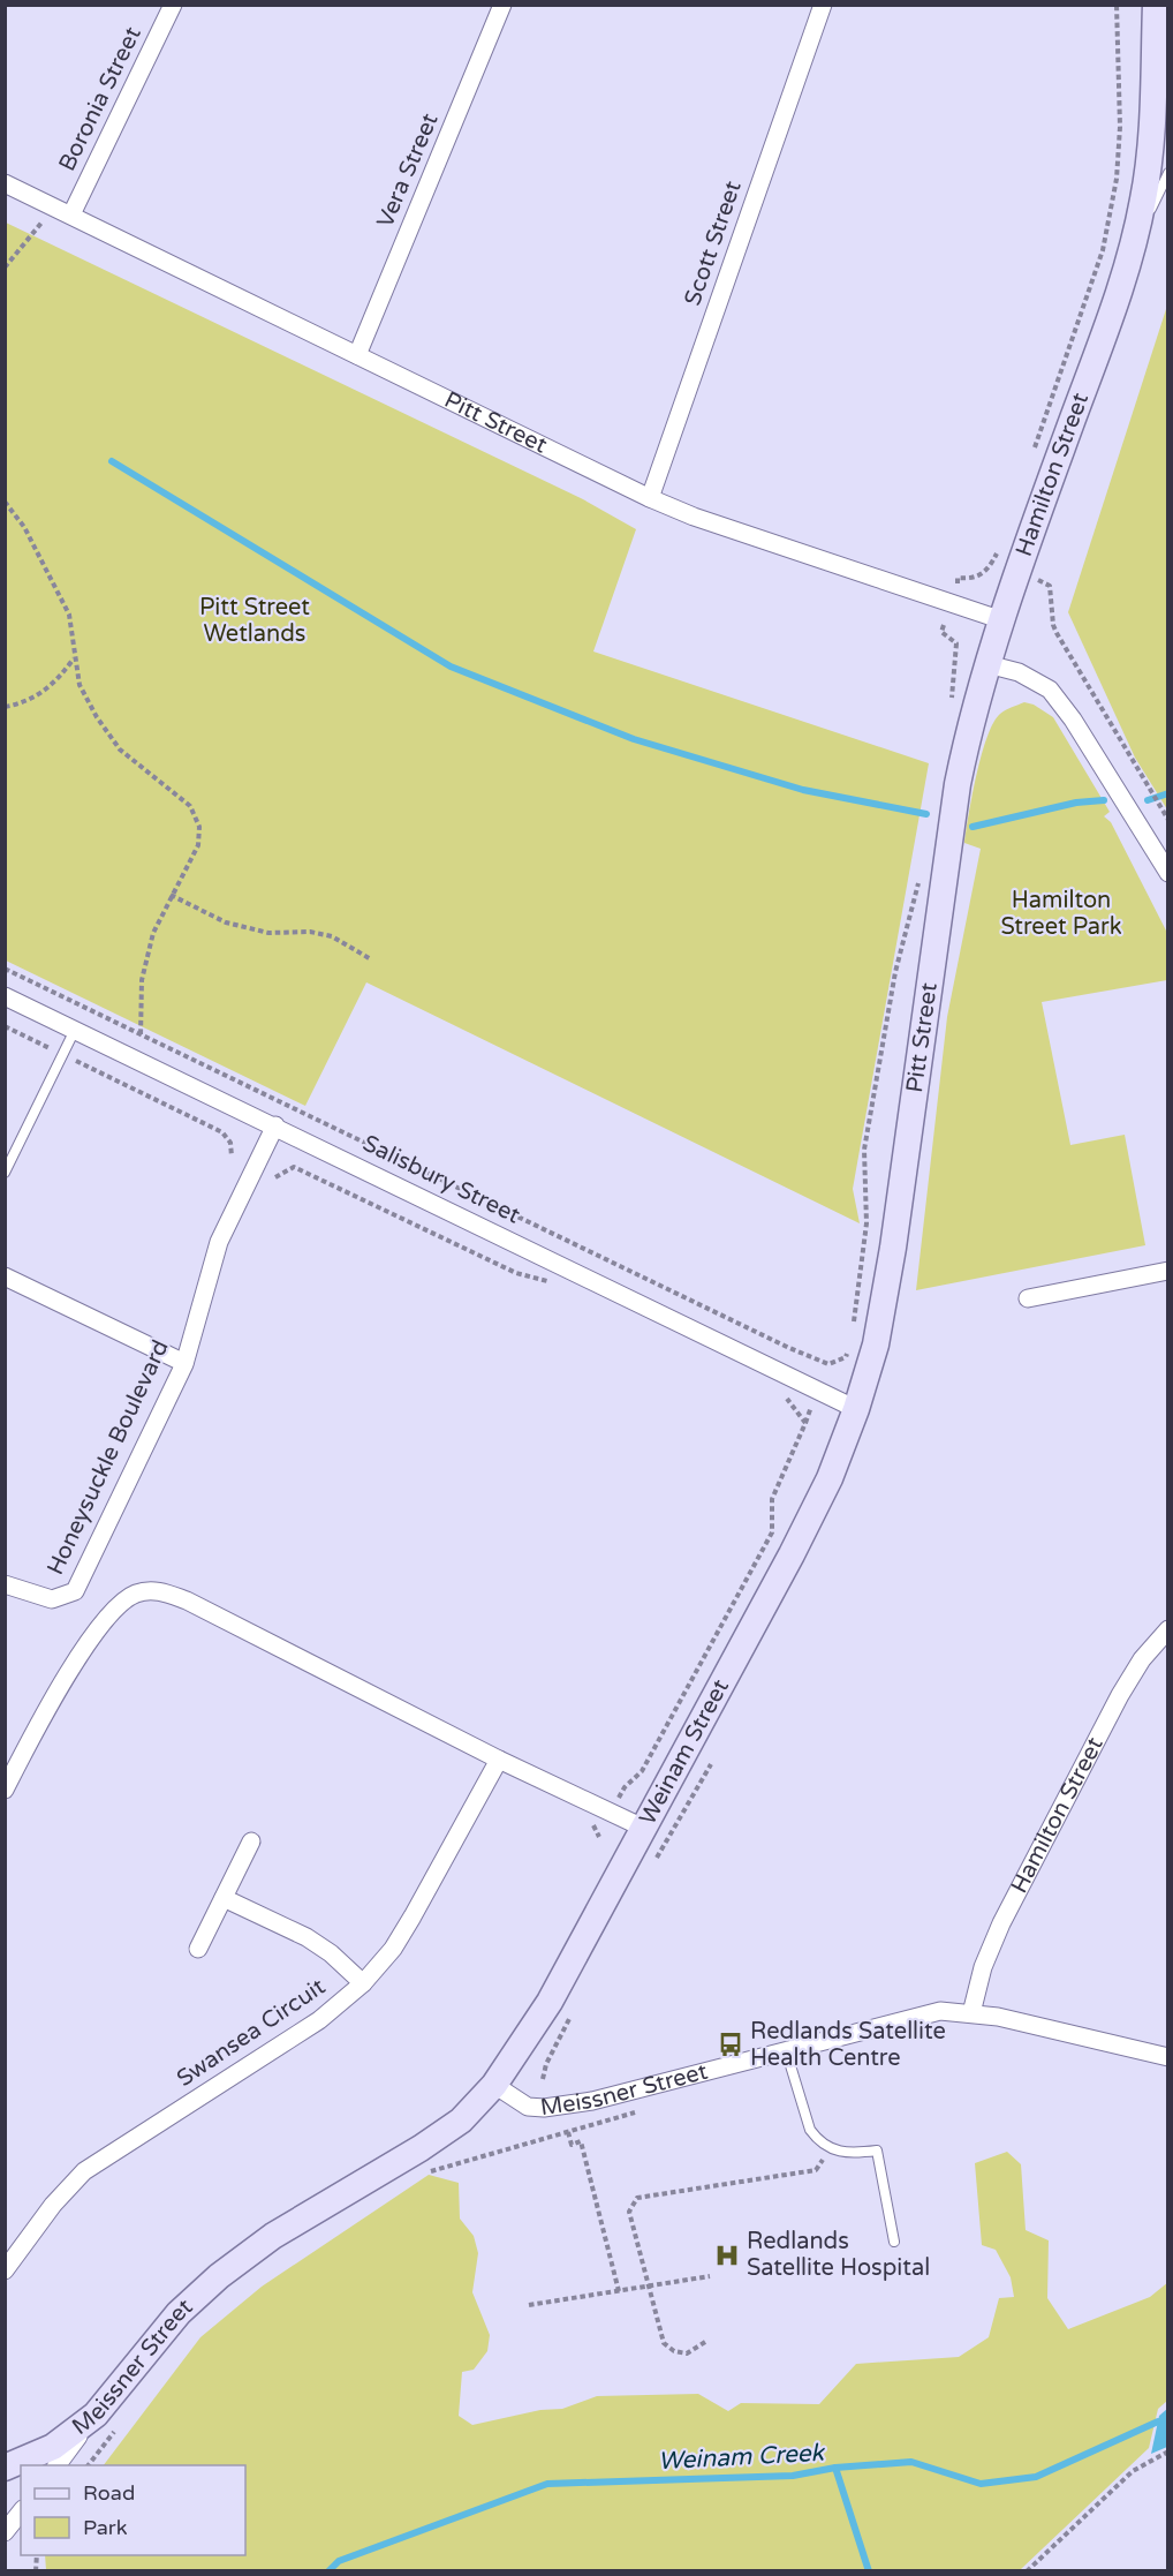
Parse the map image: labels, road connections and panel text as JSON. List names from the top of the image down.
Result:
{
  "streets": {
    "street": [
      "Boronia Street",
      "Vera Street",
      "Scott Street",
      "Pitt Street",
      "Hamilton Street",
      "Salisbury Street",
      "Honeysuckle Boulevard",
      "Weinam Street",
      "Swansea Circuit",
      "Meissner Street"
    ]
  },
  "crossings": [
    ["Boronia Street", "Pitt Street"],
    ["Vera Street", "Pitt Street"],
    ["Scott Street", "Pitt Street"],
    ["Pitt Street", "Hamilton Street"],
    ["Pitt Street", "Salisbury Street"],
    ["Pitt Street", "Weinam Street"],
    ["Hamilton Street", "Meissner Street"],
    ["Salisbury Street", "Honeysuckle Boulevard"],
    ["Salisbury Street", "Weinam Street"],
    ["Weinam Street", "Meissner Street"]
  ],
  "water": ["Weinam Creek"],
  "parks": ["Pitt Street Wetlands", "Hamilton Street Park"],
  "places": {
    "bus stop": ["Redlands Satellite Health Centre"],
    "hospital": ["Redlands Satellite Hospital"]
  },
  "legend": ["Road", "Park"]
}
